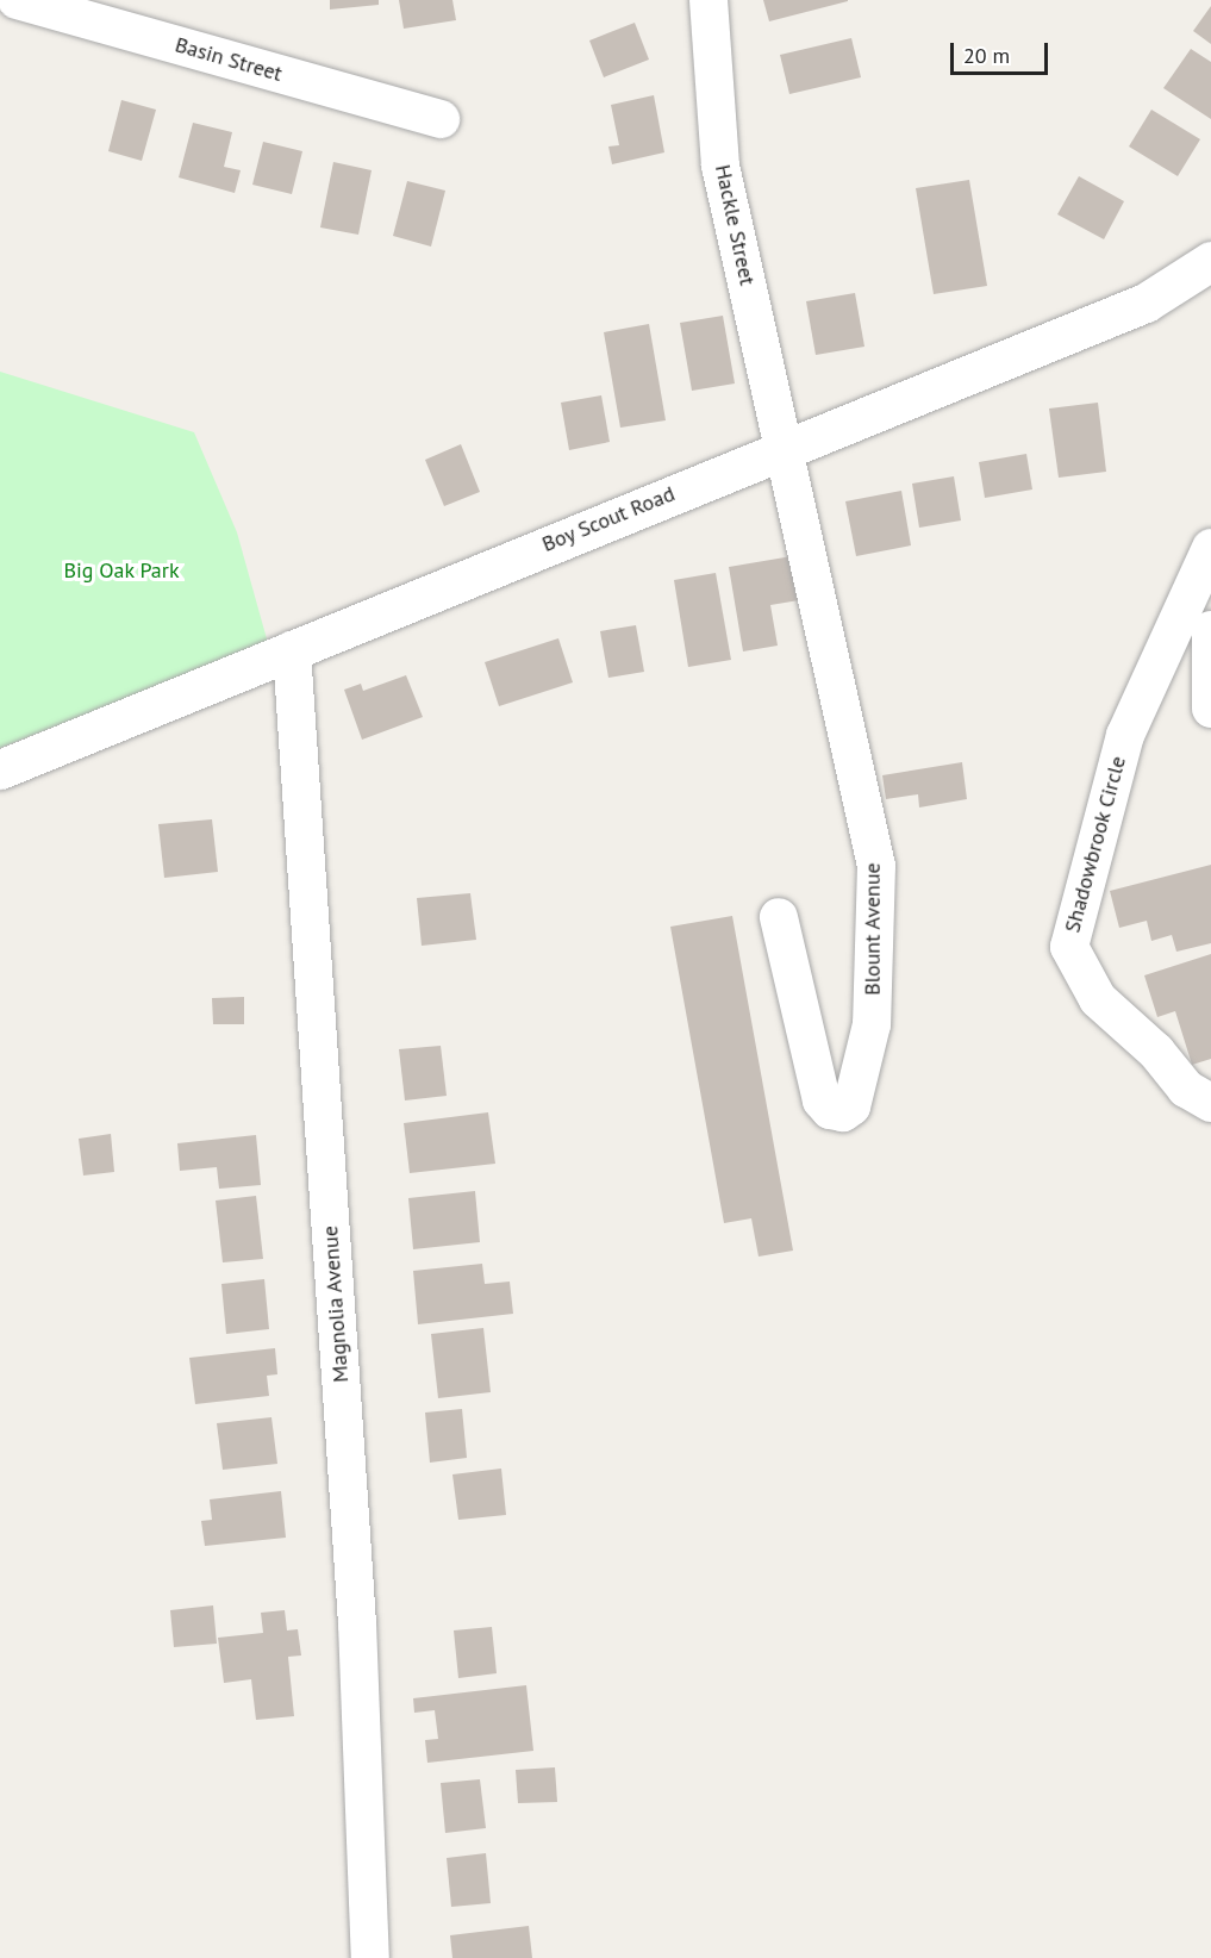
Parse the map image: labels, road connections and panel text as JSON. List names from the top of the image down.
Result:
{
  "streets": {
    "street": [
      "Basin Street",
      "Hackle Street",
      "Boy Scout Road",
      "Shadowbrook Circle",
      "Blount Avenue",
      "Magnolia Avenue"
    ]
  },
  "crossings": [
    ["Hackle Street", "Boy Scout Road"],
    ["Hackle Street", "Blount Avenue"],
    ["Boy Scout Road", "Blount Avenue"],
    ["Boy Scout Road", "Magnolia Avenue"]
  ],
  "parks": ["Big Oak Park"],
  "scale_bar": "20 m"
}
